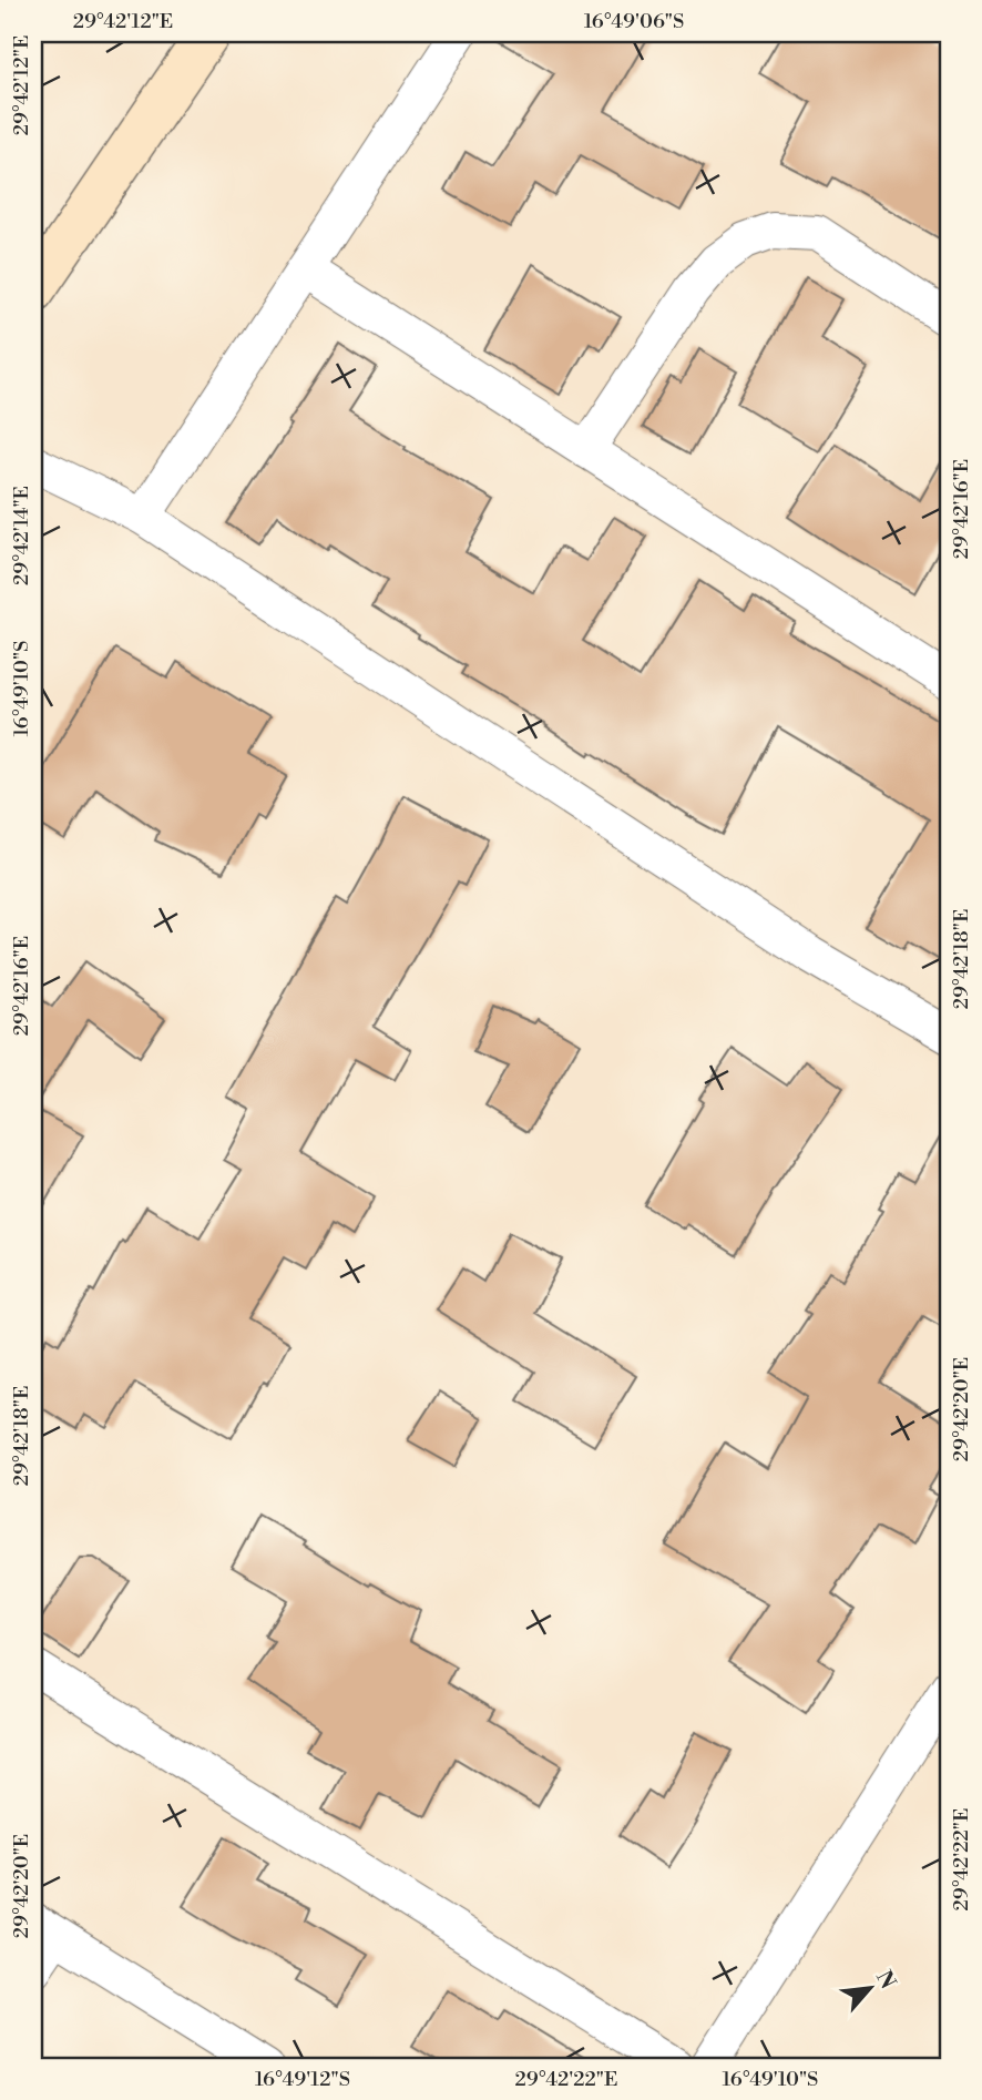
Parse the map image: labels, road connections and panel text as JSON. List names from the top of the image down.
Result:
{
  "north": "top right",
  "coordinates": [
    "29°42'12\"E",
    "16°49'06\"S",
    "29°42'16\"E",
    "29°42'14\"E",
    "16°49'10\"S",
    "29°42'18\"E",
    "29°42'20\"E",
    "29°42'22\"E",
    "16°49'12\"S"
  ]
}
